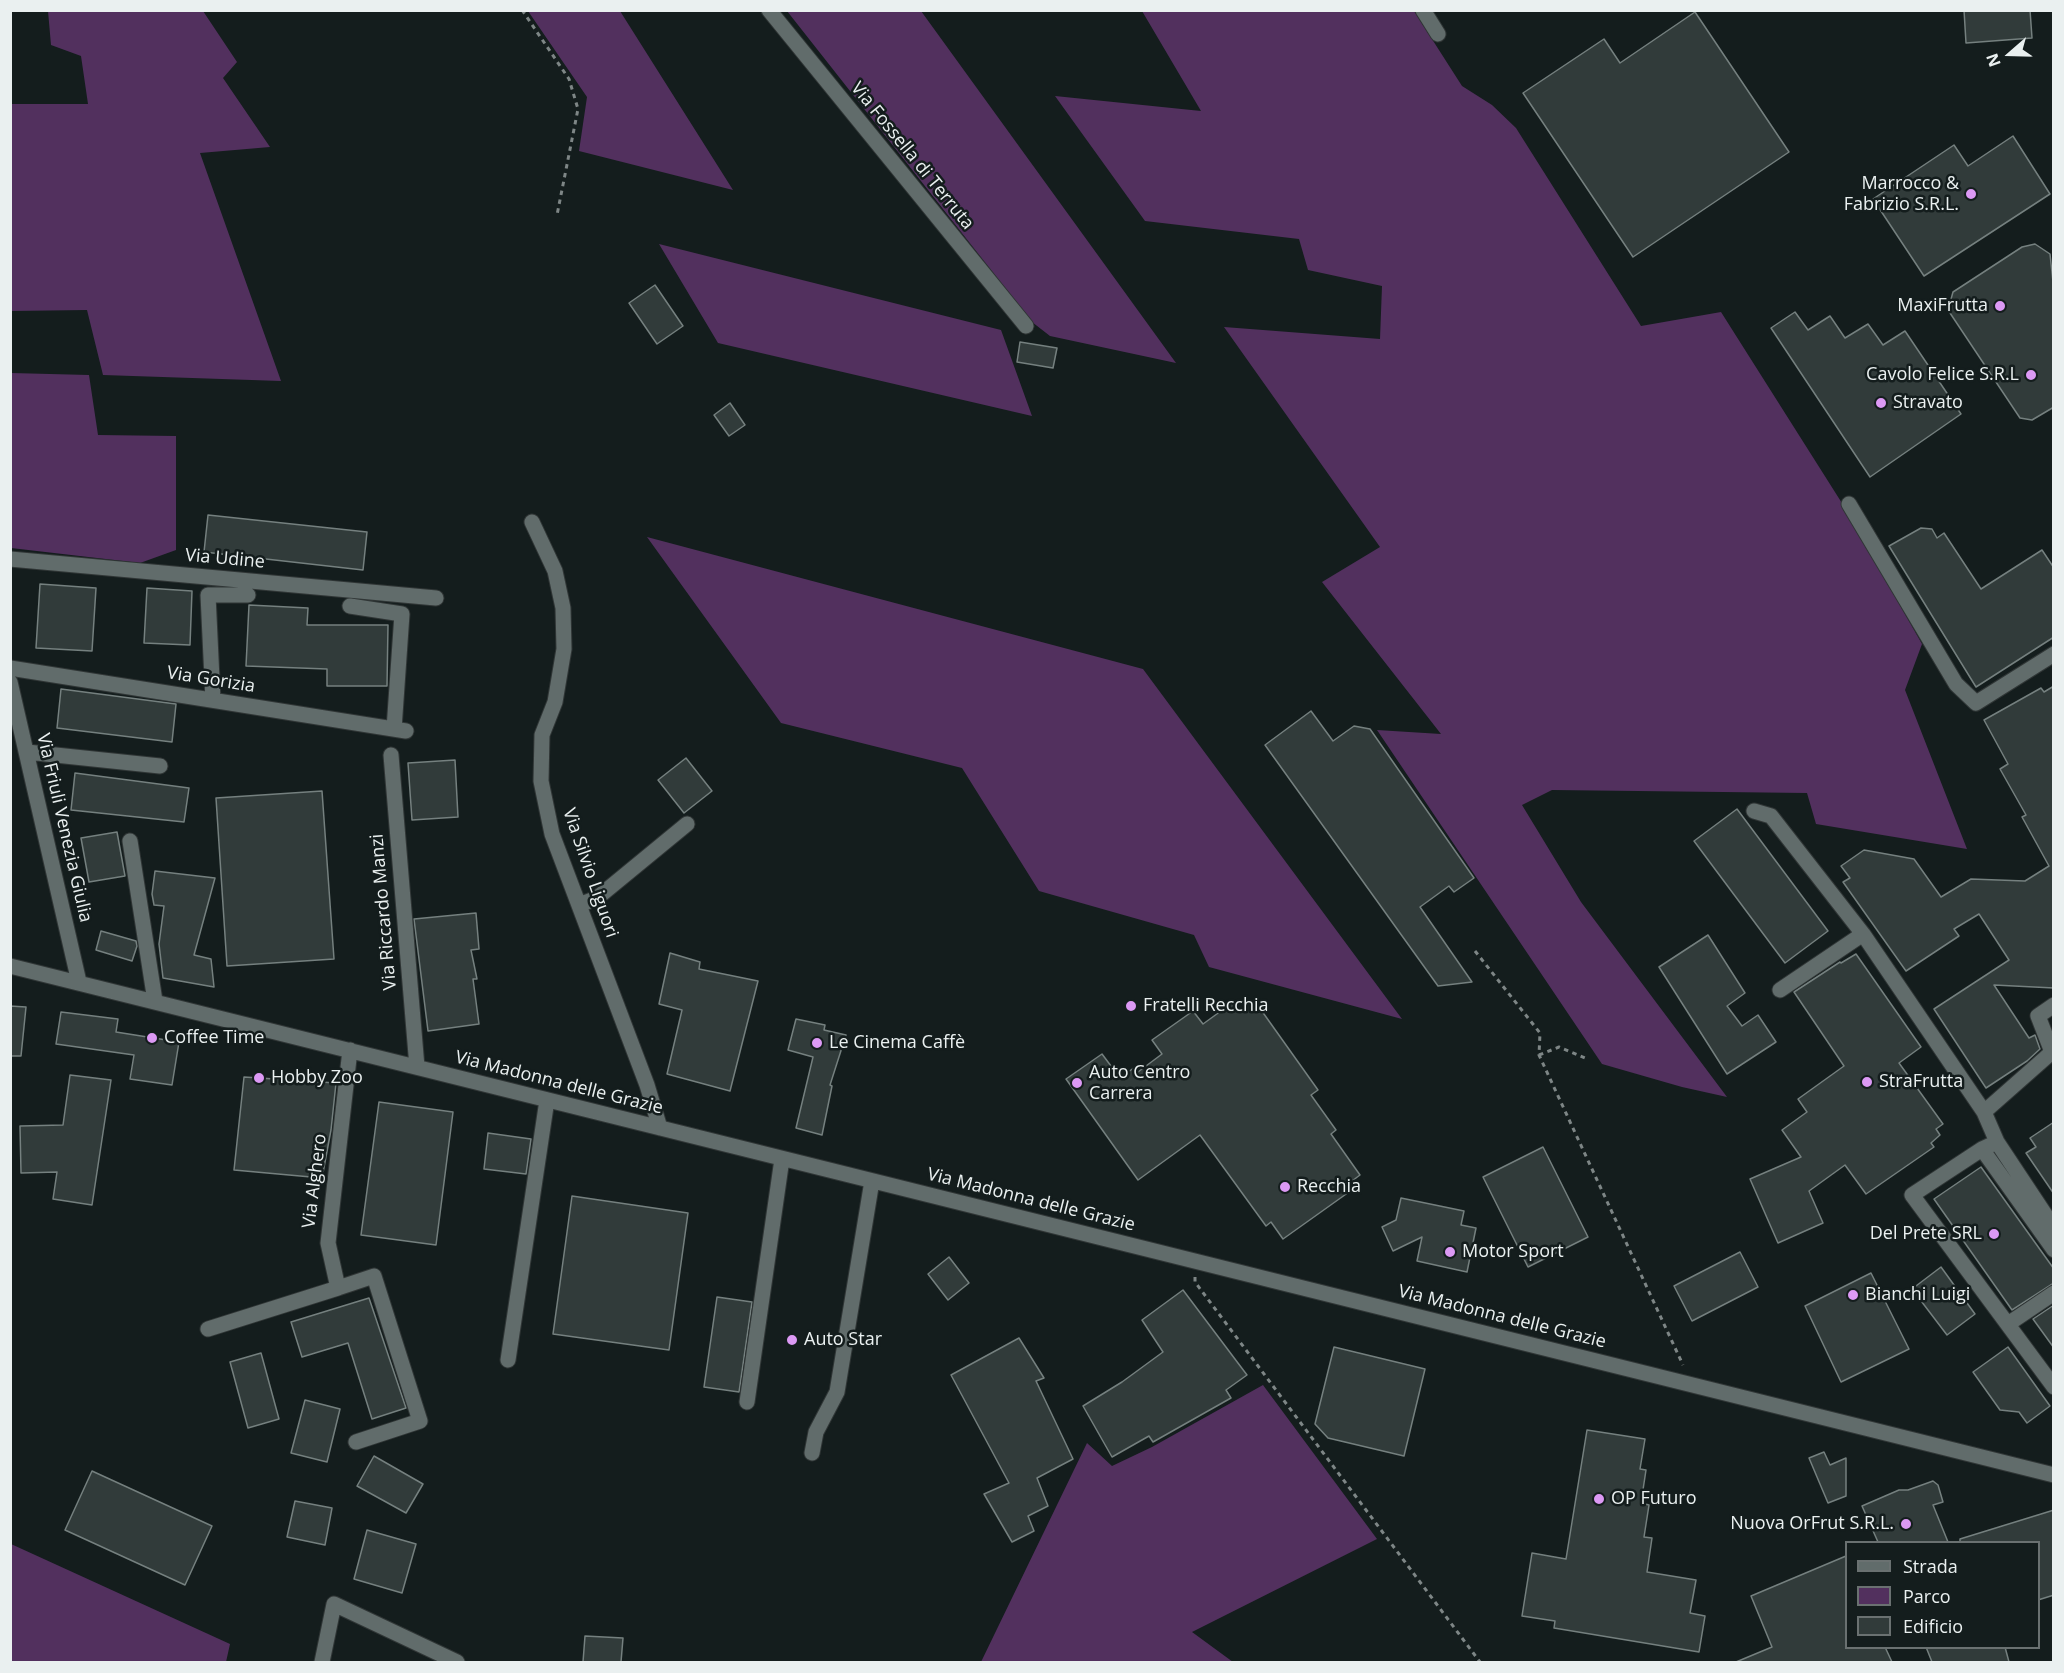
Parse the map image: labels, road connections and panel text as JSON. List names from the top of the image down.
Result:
{
  "streets": {
    "street": [
      "Via Fossella di Terruta",
      "Via Udine",
      "Via Gorizia",
      "Via Friuli Venezia Giulia",
      "Via Silvio Liguori",
      "Via Riccardo Manzi",
      "Via Madonna delle Grazie",
      "Via Alghero"
    ]
  },
  "crossings": [
    ["Via Friuli Venezia Giulia", "Via Madonna delle Grazie"],
    ["Via Silvio Liguori", "Via Madonna delle Grazie"],
    ["Via Riccardo Manzi", "Via Madonna delle Grazie"],
    ["Via Madonna delle Grazie", "Via Alghero"]
  ],
  "places": [
    "Marrocco & Fabrizio S.R.L.",
    "MaxiFrutta",
    "Cavolo Felice S.R.L",
    "Stravato",
    "Fratelli Recchia",
    "Coffee Time",
    "Le Cinema Caffè",
    "Hobby Zoo",
    "StraFrutta",
    "Auto Centro Carrera",
    "Recchia",
    "Del Prete SRL",
    "Motor Sport",
    "Bianchi Luigi",
    "Auto Star",
    "OP Futuro",
    "Nuova OrFrut S.R.L."
  ],
  "legend": ["Strada", "Parco", "Edificio"],
  "north": "left"
}
